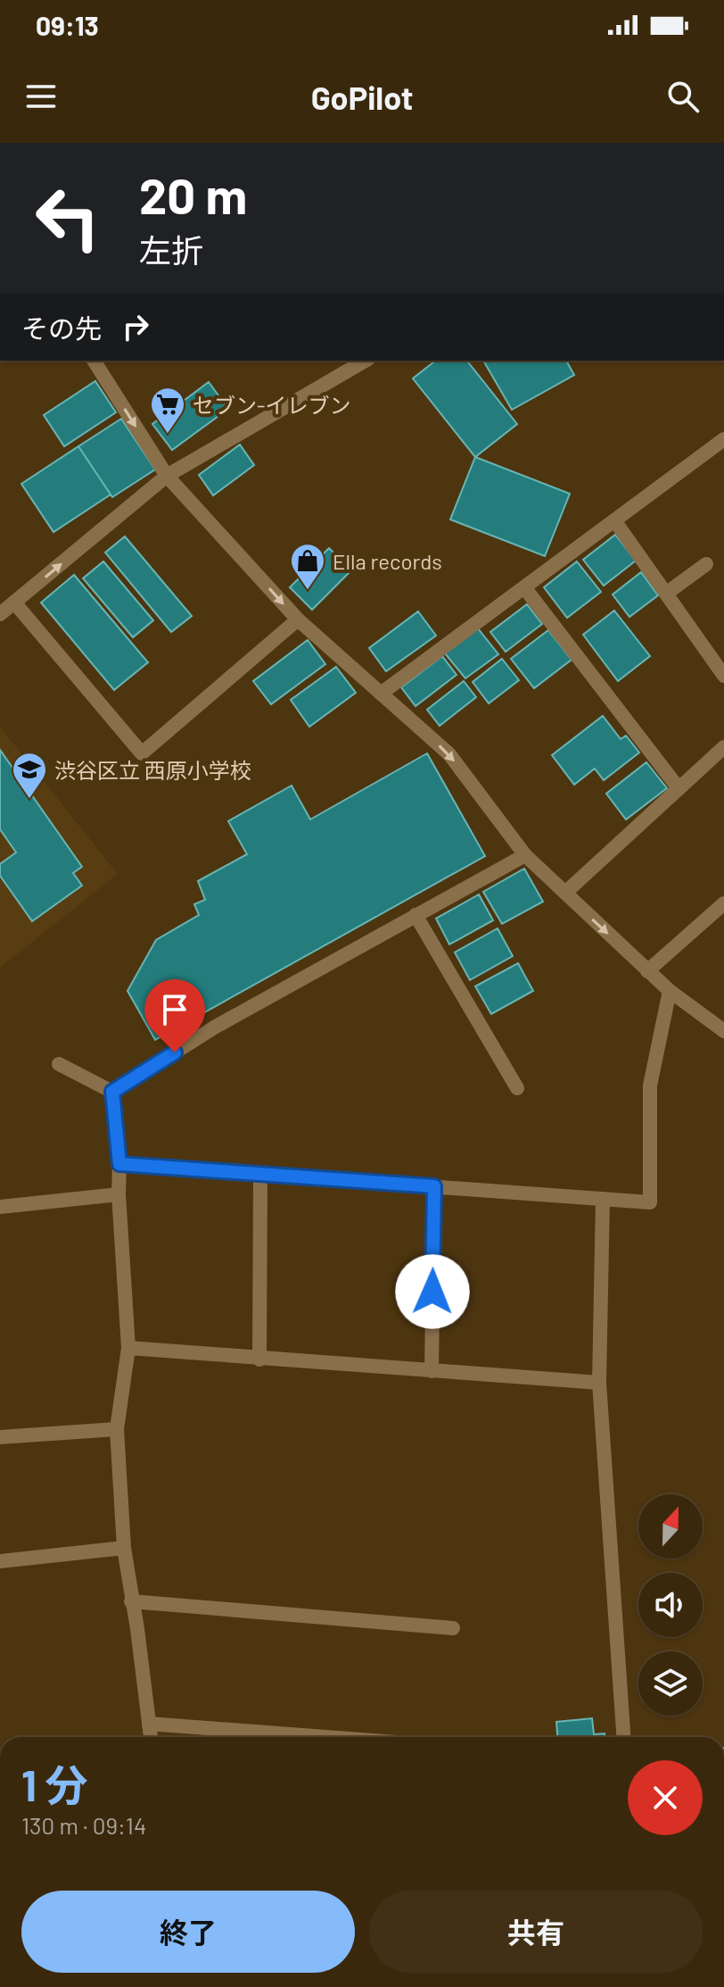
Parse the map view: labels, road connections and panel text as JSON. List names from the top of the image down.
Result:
{
  "places": {
    "supermarket": ["セブン-イレブン"],
    "shop": ["Ella records"],
    "school or university": ["渋谷区立 西原小学校"]
  },
  "north": "top",
  "page": {
    "status": "09:13",
    "header": "GoPilot",
    "turn": ["20 m", "左折"],
    "then": "その先",
    "heading": ["1 分", "130 m · 09:14"],
    "buttons": ["終了", "共有"]
  }
}
